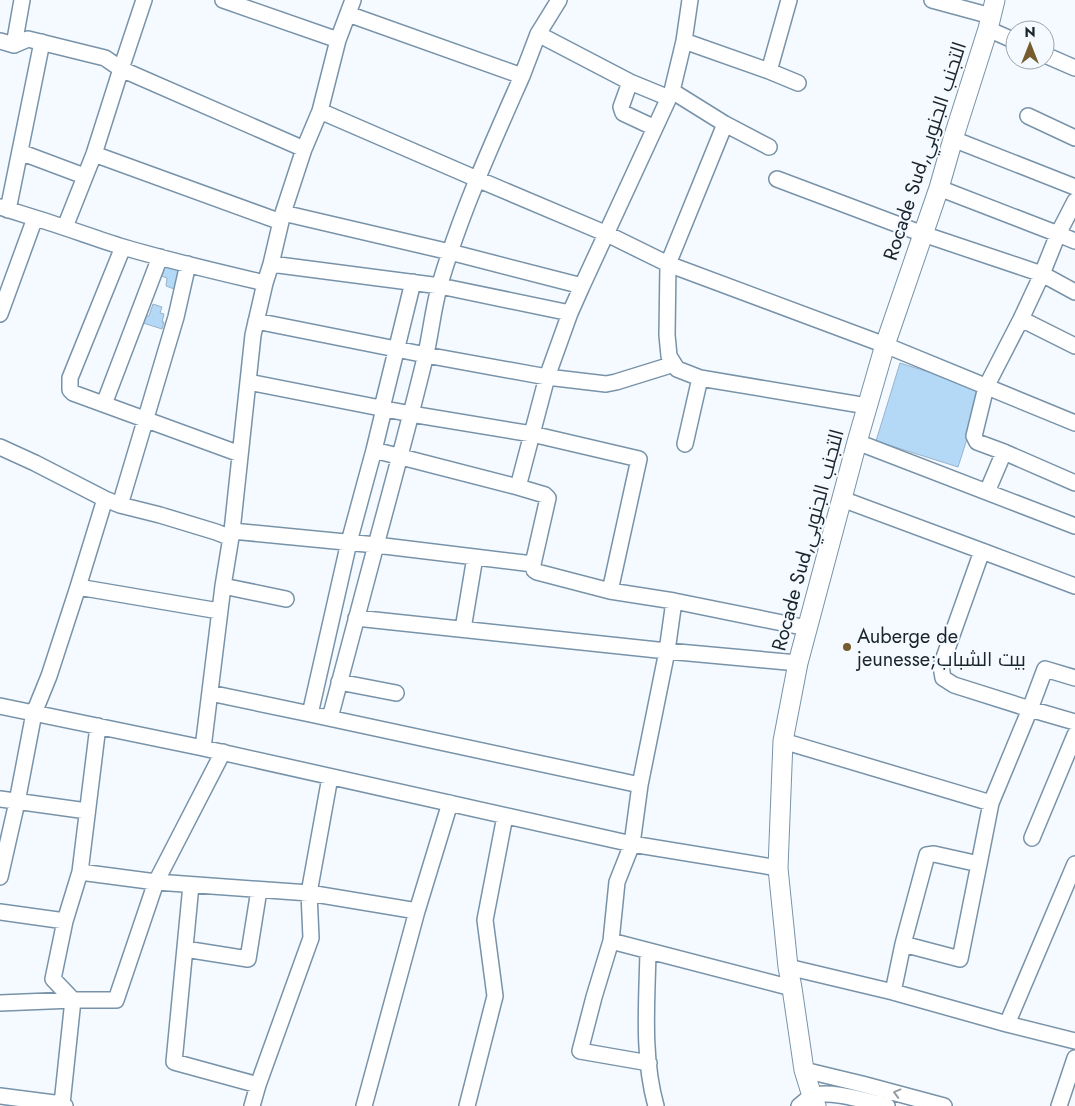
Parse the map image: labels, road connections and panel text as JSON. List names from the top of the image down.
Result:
{
  "streets": {
    "main road": ["Rocade Sud,التجنب الجنوبي"]
  },
  "places": ["Auberge de jeunesse;بيت الشباب"],
  "north": "top"
}
